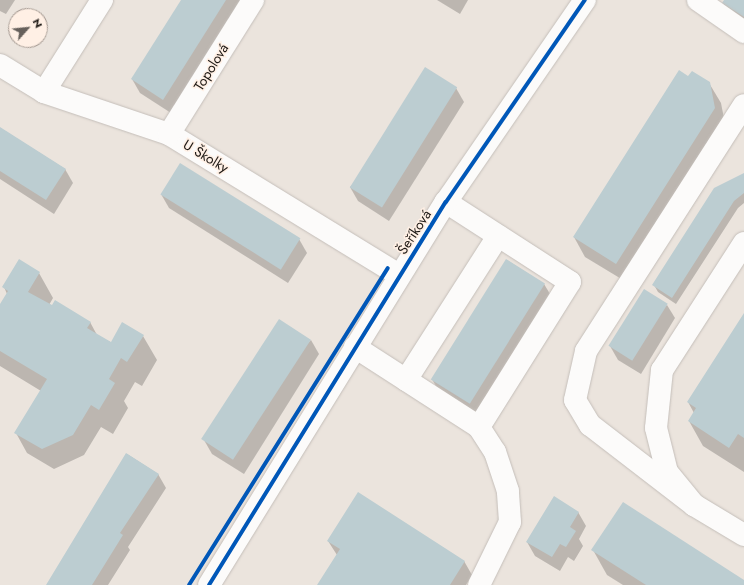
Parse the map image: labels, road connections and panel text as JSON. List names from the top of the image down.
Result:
{
  "streets": {
    "street": ["Topolová", "U Školky", "Šeříková"]
  },
  "crossings": [
    ["Topolová", "U Školky"],
    ["U Školky", "Šeříková"]
  ],
  "north": "top right"
}
